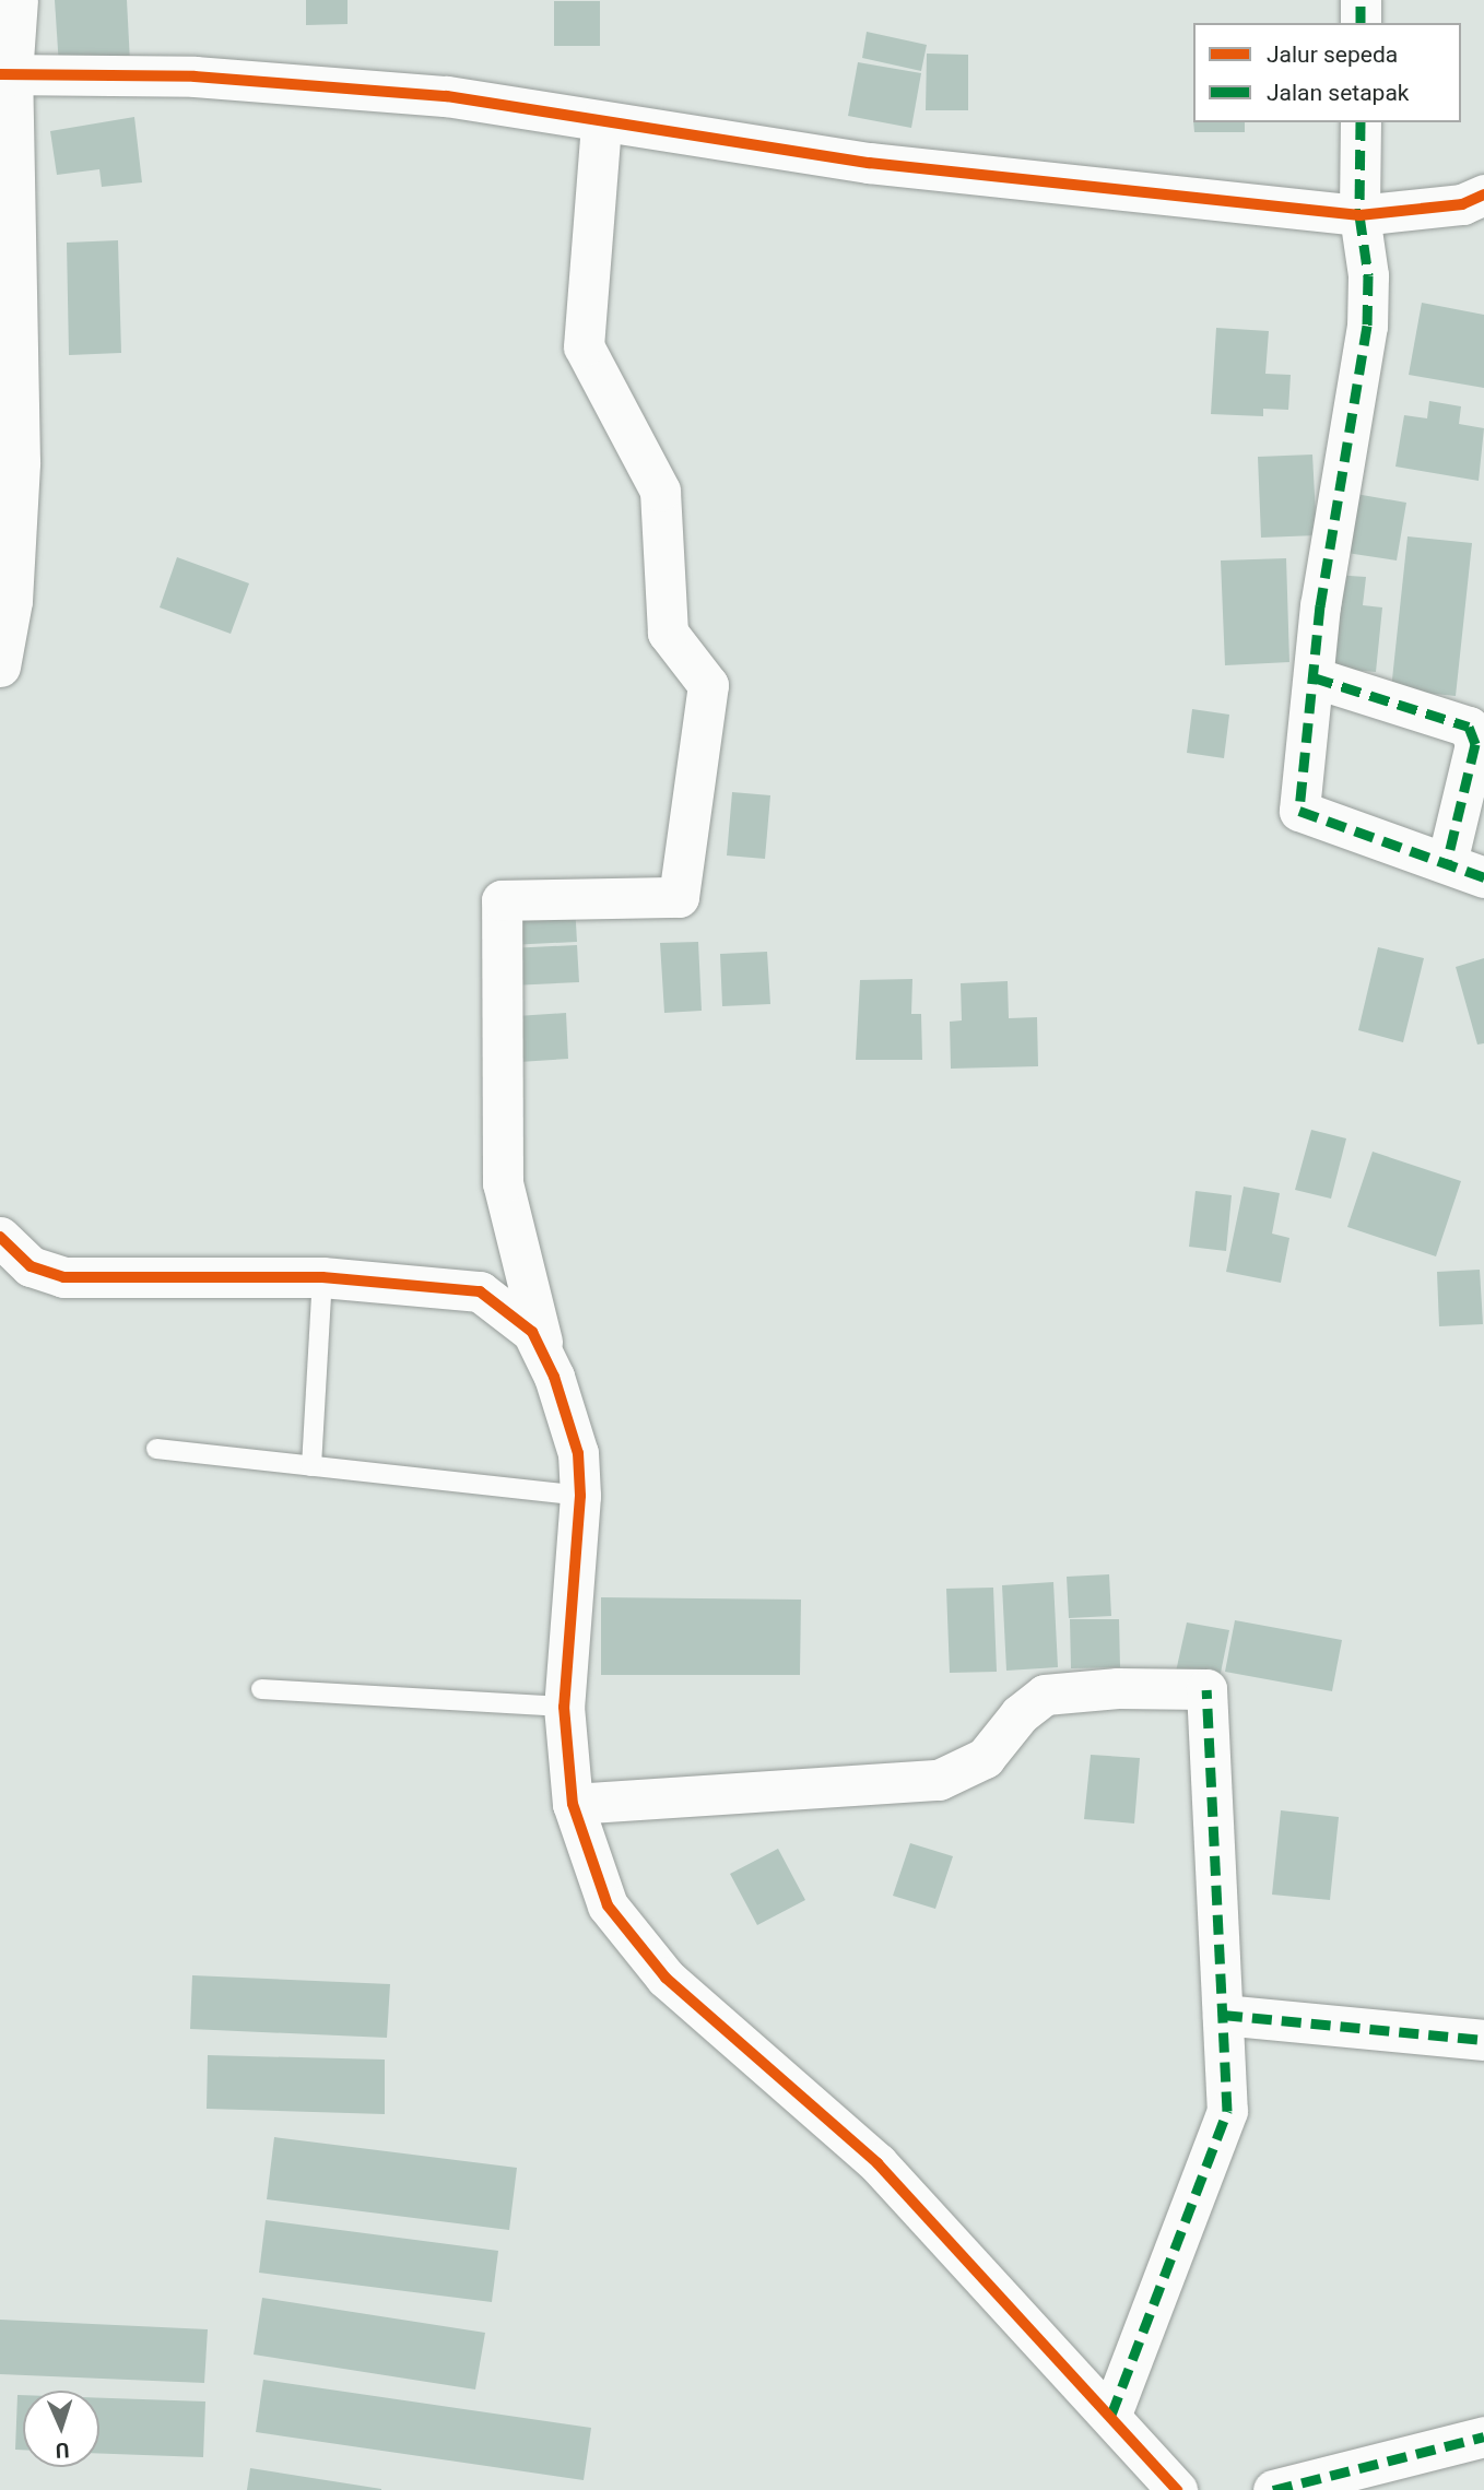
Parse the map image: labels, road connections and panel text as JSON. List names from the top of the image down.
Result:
{
  "legend": ["Jalur sepeda", "Jalan setapak"],
  "north": "bottom"
}
